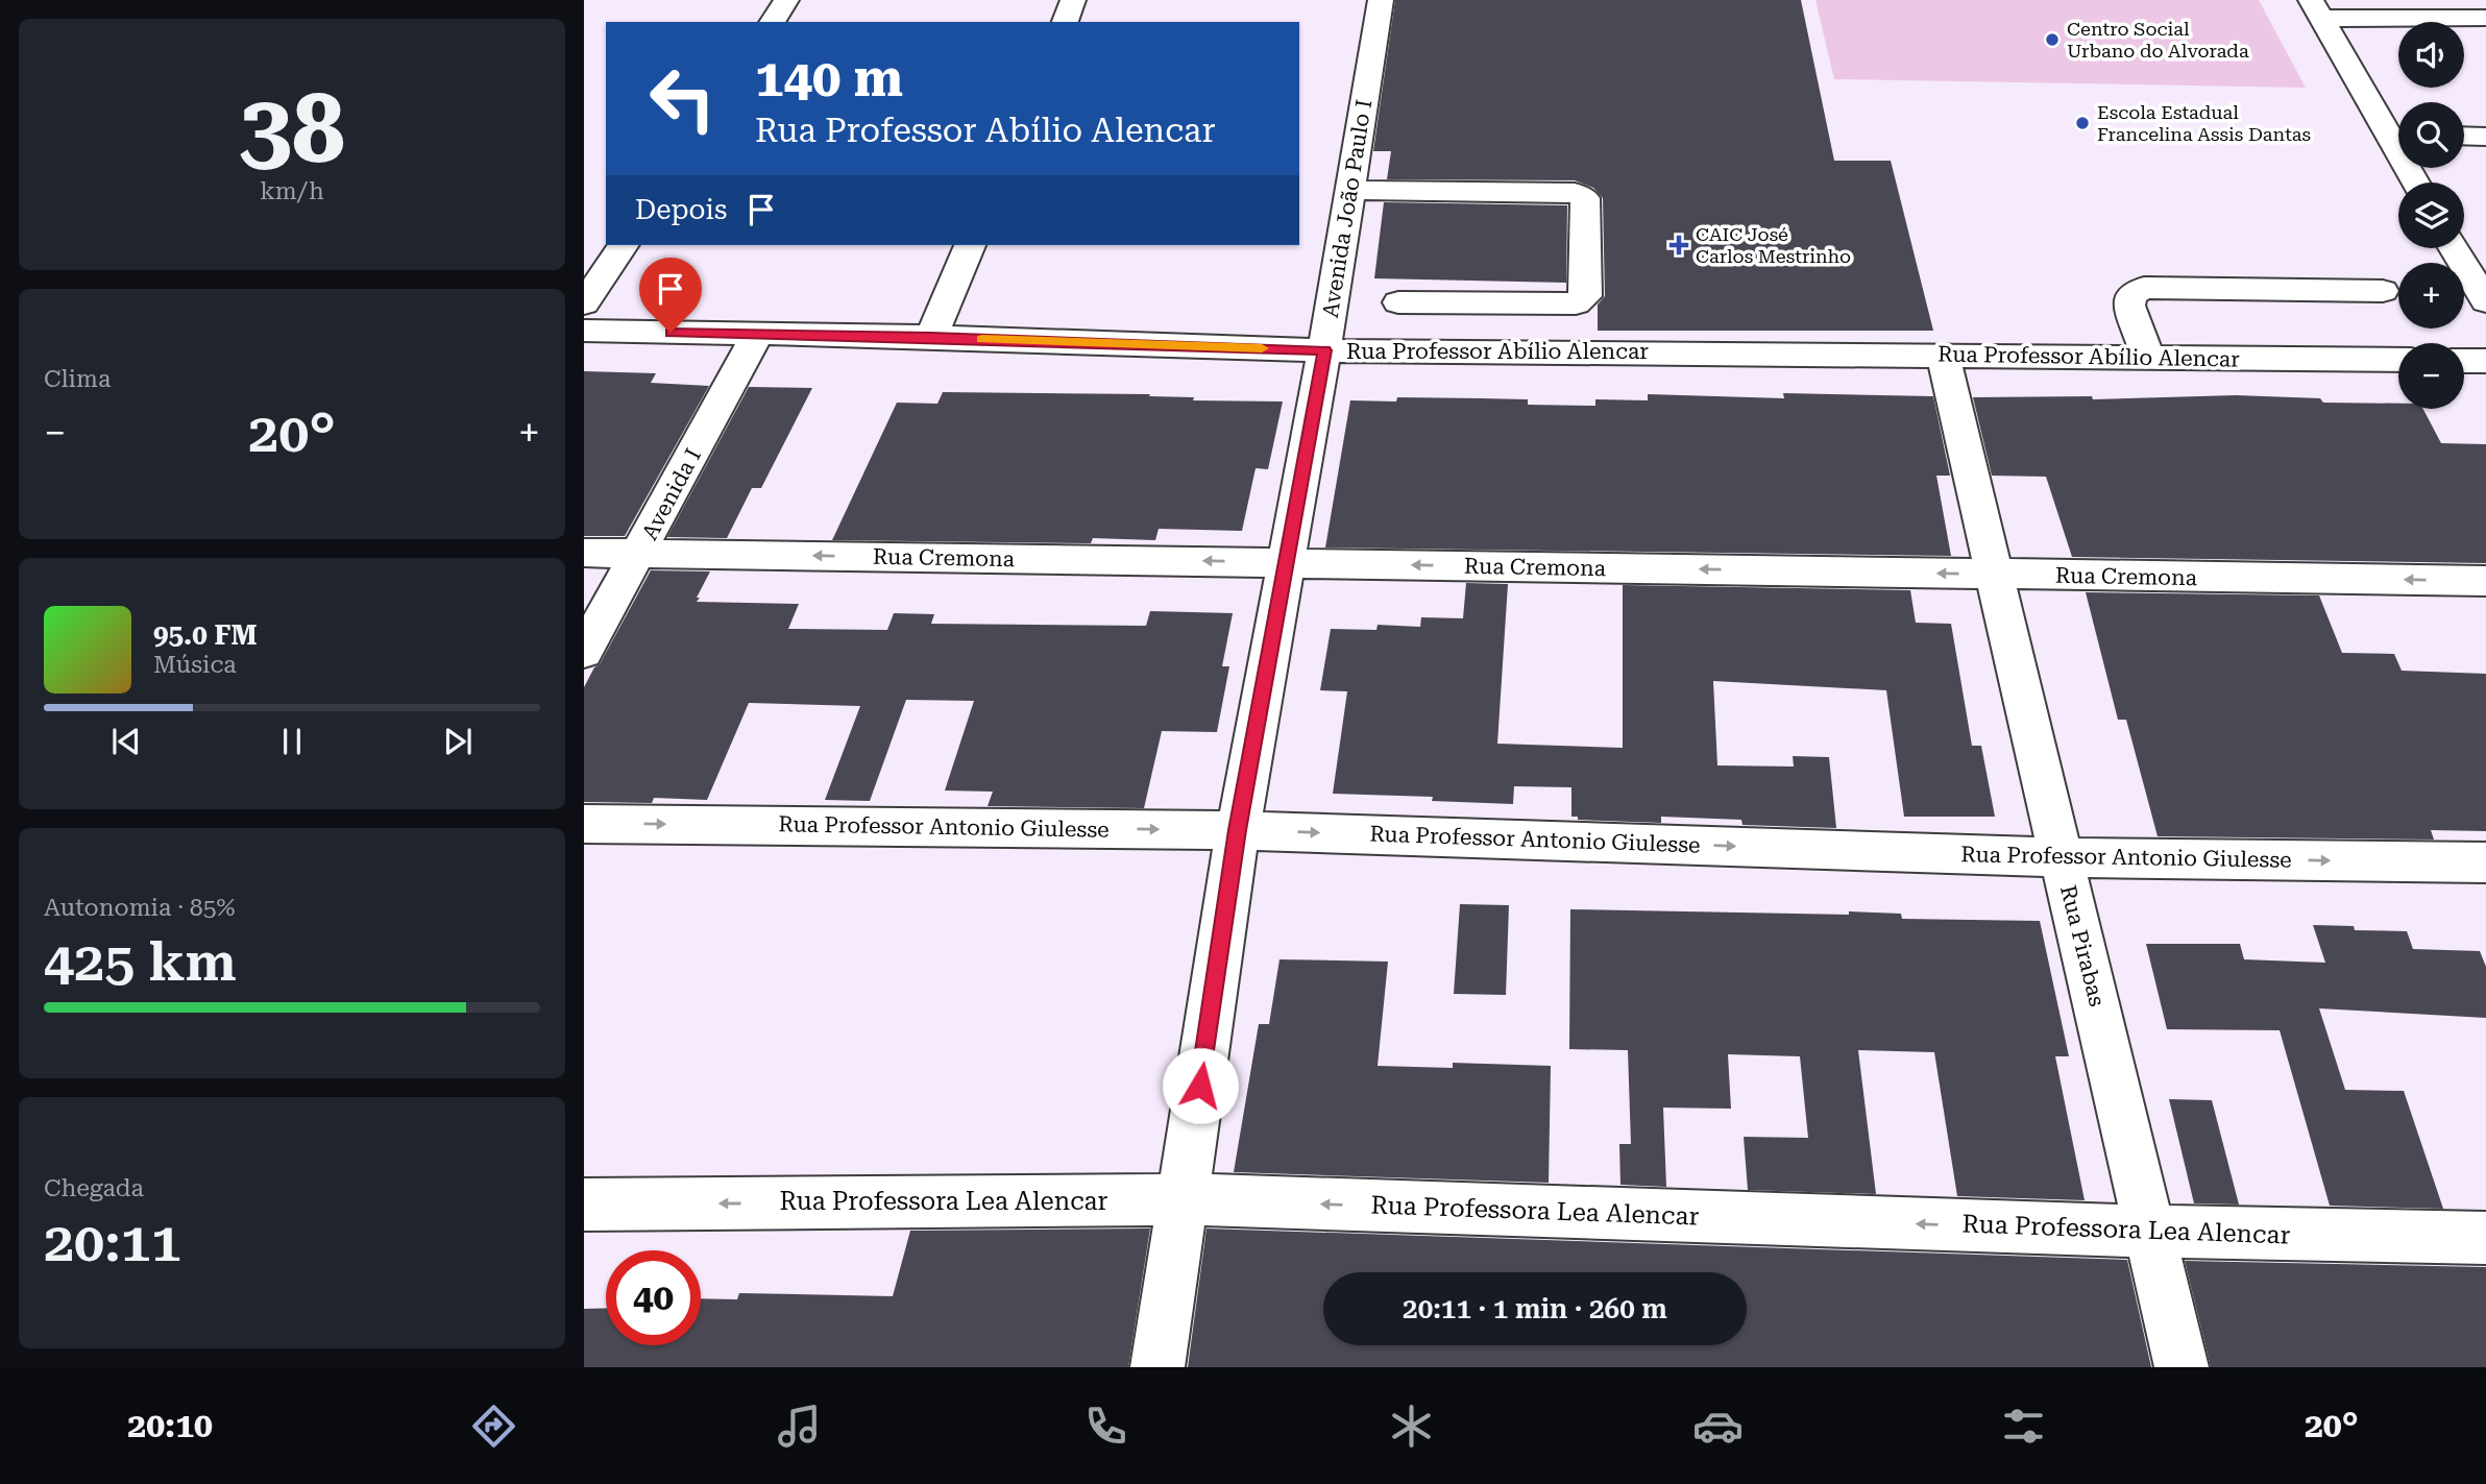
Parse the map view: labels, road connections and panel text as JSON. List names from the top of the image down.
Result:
{
  "streets": {
    "street": [
      "Avenida João Paulo I",
      "Rua Professor Abílio Alencar",
      "Avenida I",
      "Rua Cremona",
      "Rua Professor Antonio Giulesse",
      "Rua Pirabas",
      "Rua Professora Lea Alencar"
    ]
  },
  "crossings": [
    ["Avenida João Paulo I", "Rua Professor Abílio Alencar"],
    ["Avenida João Paulo I", "Rua Cremona"],
    ["Avenida João Paulo I", "Rua Professor Antonio Giulesse"],
    ["Avenida João Paulo I", "Rua Professora Lea Alencar"],
    ["Rua Professor Abílio Alencar", "Avenida I"],
    ["Rua Professor Abílio Alencar", "Rua Pirabas"],
    ["Avenida I", "Rua Cremona"],
    ["Rua Cremona", "Rua Pirabas"],
    ["Rua Professor Antonio Giulesse", "Rua Pirabas"],
    ["Rua Pirabas", "Rua Professora Lea Alencar"]
  ],
  "one_way": ["Rua Cremona", "Rua Professor Antonio Giulesse", "Rua Professora Lea Alencar"],
  "places": {
    "other": ["Centro Social Urbano do Alvorada", "Escola Estadual Francelina Assis Dantas"],
    "health": ["CAIC José Carlos Mestrinho"]
  },
  "page": {
    "tile": [
      ["38", "km/h"],
      "Clima",
      ["Autonomia · 85%", "425 km"],
      ["Chegada", "20:11"]
    ],
    "map_buttons": ["+", "−"],
    "turn": ["140 m", "Rua Professor Abílio Alencar"],
    "then": "Depois",
    "heat": ["−", "20°", "+"],
    "song": ["95.0 FM", "Música"],
    "limit": "40",
    "trip": "20:11 · 1 min · 260 m",
    "tabs": ["20:10", "20°"]
  }
}
